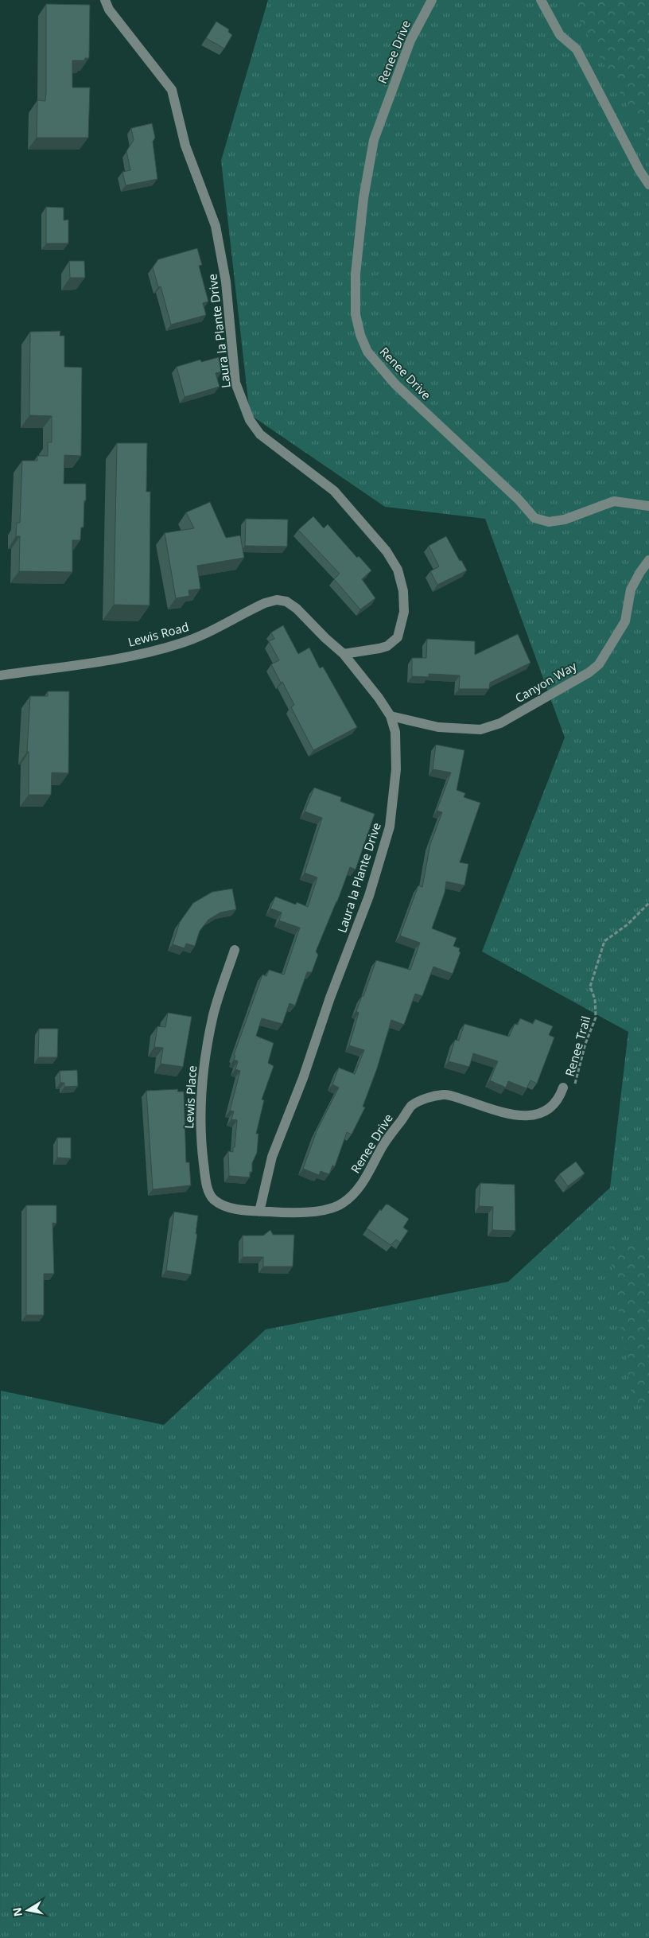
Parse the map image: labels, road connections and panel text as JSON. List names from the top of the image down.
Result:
{
  "streets": {
    "street": [
      "Renee Drive",
      "Laura la Plante Drive",
      "Lewis Road",
      "Canyon Way",
      "Lewis Place"
    ],
    "path": ["Renee Trail"]
  },
  "crossings": [
    ["Renee Drive", "Laura la Plante Drive"],
    ["Renee Drive", "Renee Trail"],
    ["Renee Drive", "Lewis Place"],
    ["Laura la Plante Drive", "Lewis Road"],
    ["Laura la Plante Drive", "Canyon Way"],
    ["Laura la Plante Drive", "Lewis Place"]
  ],
  "north": "left"
}
